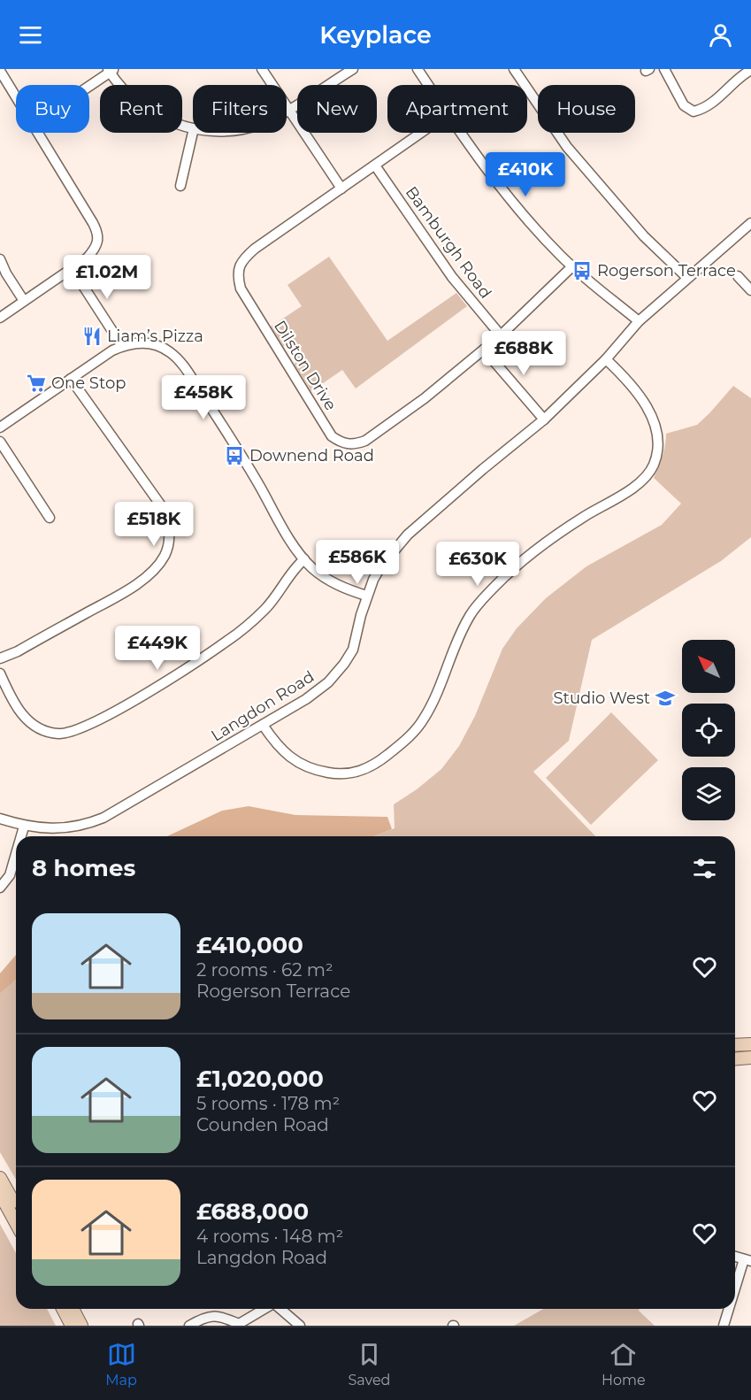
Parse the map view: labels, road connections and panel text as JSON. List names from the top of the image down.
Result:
{
  "streets": {
    "street": ["Bamburgh Road", "Dilston Drive", "Langdon Road"]
  },
  "crossings": [
    ["Bamburgh Road", "Dilston Drive"]
  ],
  "places": {
    "bus stop": ["Rogerson Terrace", "Downend Road"],
    "restaurant": ["Liam’s Pizza"],
    "supermarket": ["One Stop"],
    "school or university": ["Studio West"]
  },
  "north": "top left",
  "page": {
    "header": "Keyplace",
    "chip": [
      "Buy",
      "Rent",
      "Filters",
      "New",
      "Apartment",
      "House"
    ],
    "price": [
      "£410K",
      "£1.02M",
      "£688K",
      "£458K",
      "£518K",
      "£586K",
      "£630K",
      "£449K"
    ],
    "heading": "8 homes",
    "list": [
      {
        "name": "£410,000",
        "note": "2 rooms · 62 m² · Rogerson Terrace"
      },
      {
        "name": "£1,020,000",
        "note": "5 rooms · 178 m² · Counden Road"
      },
      {
        "name": "£688,000",
        "note": "4 rooms · 148 m² · Langdon Road"
      }
    ],
    "tabs": ["Map", "Saved", "Home"]
  }
}
